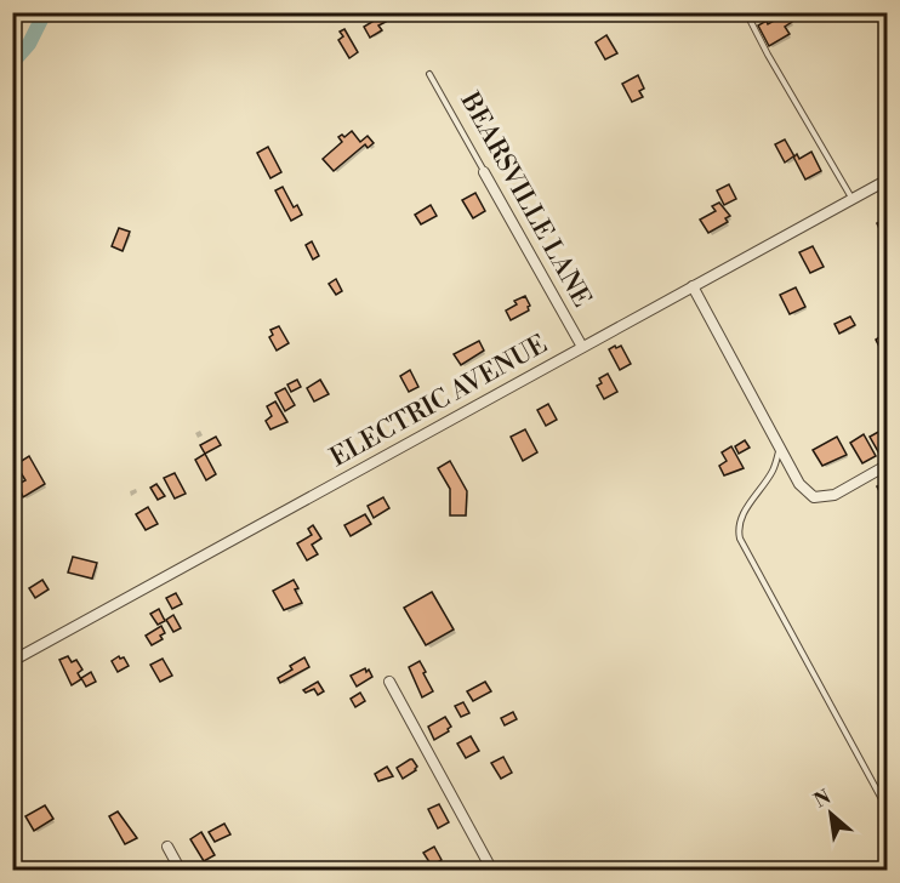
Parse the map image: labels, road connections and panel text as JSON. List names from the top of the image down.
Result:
{
  "streets": {
    "street": ["BEARSVILLE LANE", "ELECTRIC AVENUE"]
  },
  "crossings": [
    ["BEARSVILLE LANE", "ELECTRIC AVENUE"]
  ],
  "north": "top left"
}
